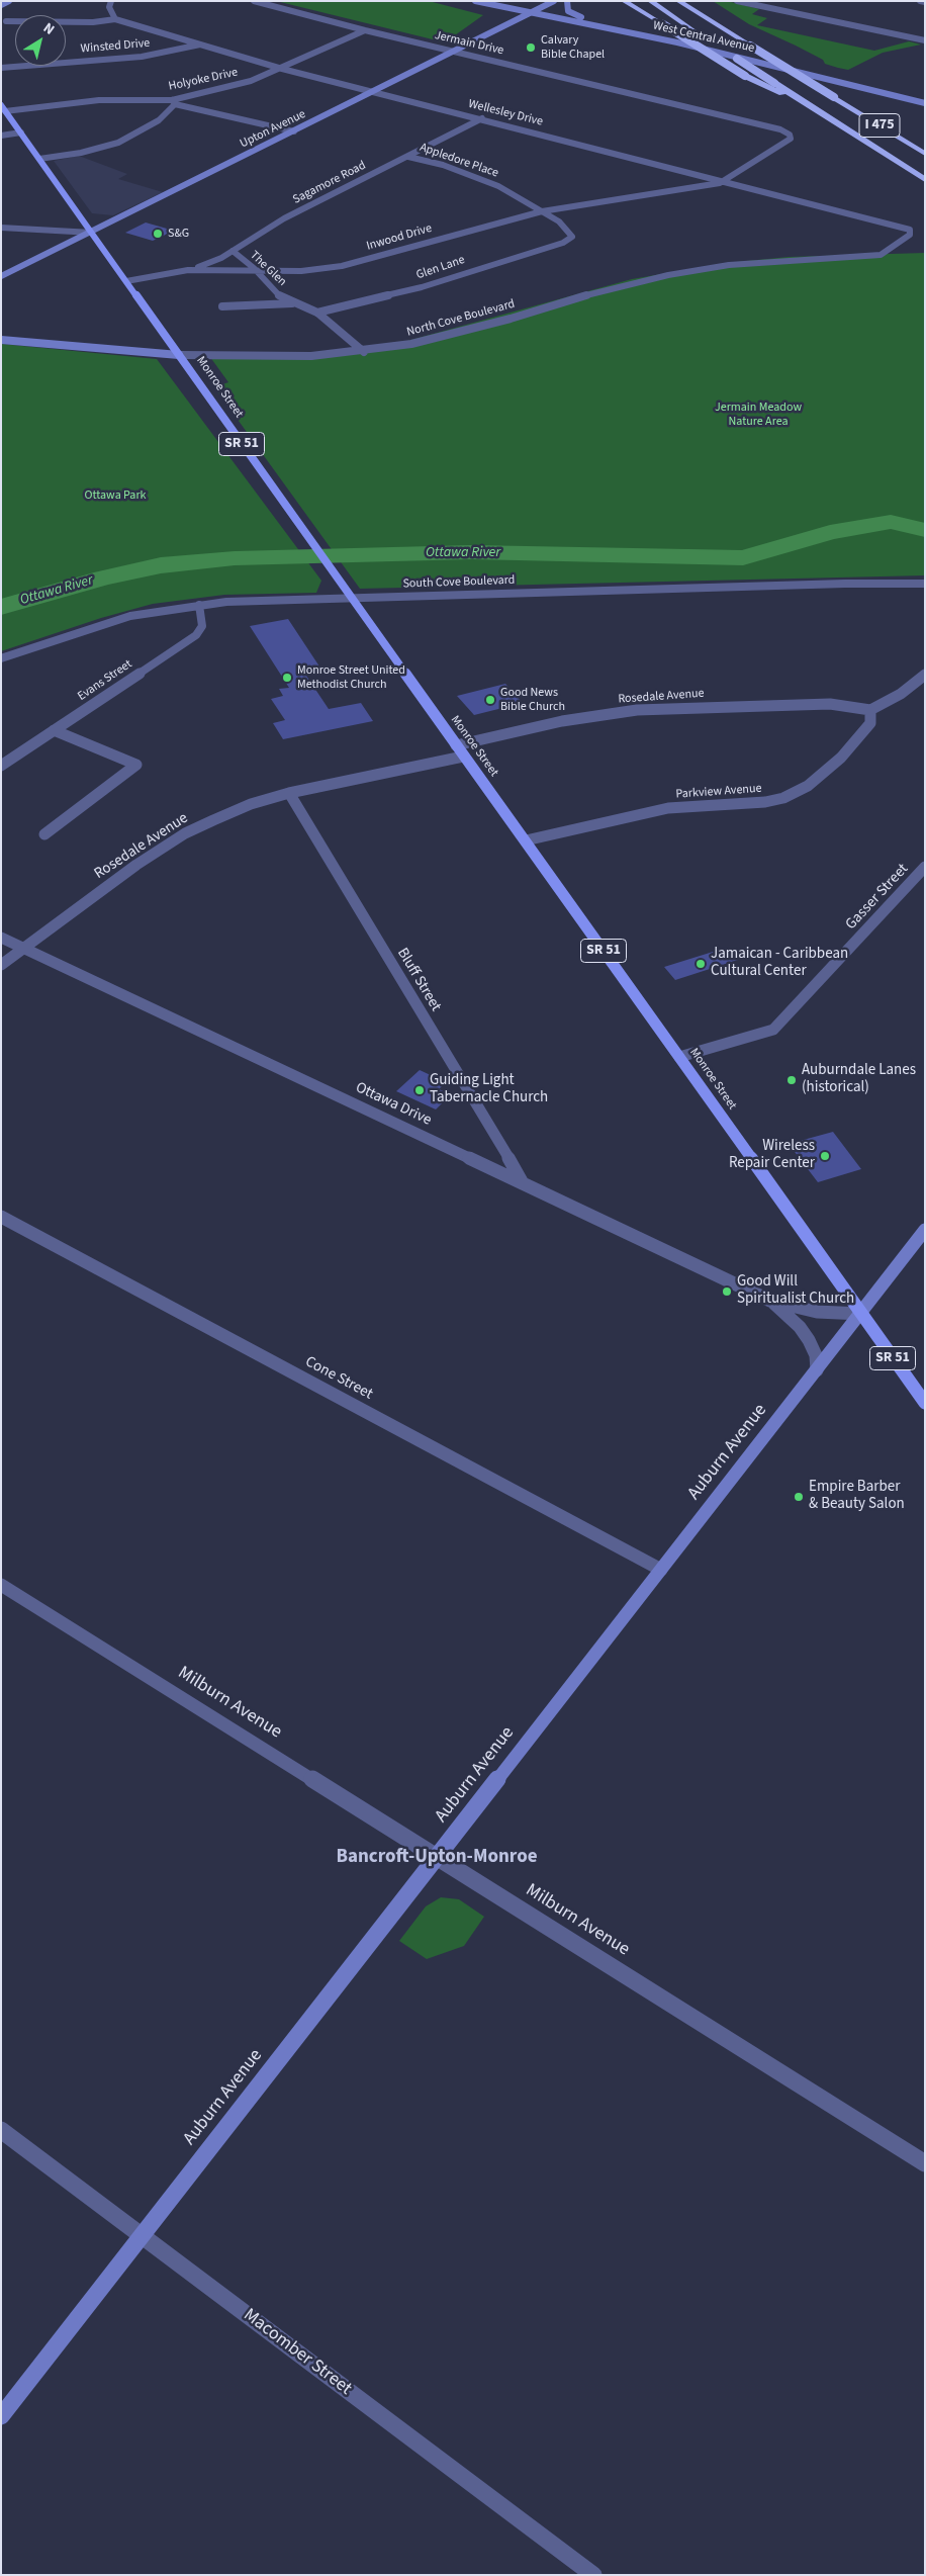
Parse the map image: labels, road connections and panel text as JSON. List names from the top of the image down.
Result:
{
  "streets": {
    "highway": ["I 475"],
    "main road": ["Monroe Street", "SR 51"],
    "street": [
      "West Central Avenue",
      "Jermain Drive",
      "Winsted Drive",
      "Holyoke Drive",
      "Wellesley Drive",
      "Upton Avenue",
      "Appledore Place",
      "Sagamore Road",
      "Inwood Drive",
      "Glen Lane",
      "The Glen",
      "North Cove Boulevard",
      "South Cove Boulevard",
      "Evans Street",
      "Rosedale Avenue",
      "Parkview Avenue",
      "Gasser Street",
      "Bluff Street",
      "Ottawa Drive",
      "Cone Street",
      "Auburn Avenue",
      "Milburn Avenue",
      "Macomber Street"
    ]
  },
  "crossings": [
    ["West Central Avenue", "Upton Avenue"],
    ["Jermain Drive", "Holyoke Drive"],
    ["Jermain Drive", "Upton Avenue"],
    ["Jermain Drive", "Inwood Drive"],
    ["Winsted Drive", "Wellesley Drive"],
    ["Holyoke Drive", "Wellesley Drive"],
    ["Holyoke Drive", "Monroe Street"],
    ["Wellesley Drive", "Upton Avenue"],
    ["Wellesley Drive", "Sagamore Road"],
    ["Wellesley Drive", "Inwood Drive"],
    ["Wellesley Drive", "North Cove Boulevard"],
    ["Upton Avenue", "Monroe Street"],
    ["Appledore Place", "Sagamore Road"],
    ["Appledore Place", "Inwood Drive"],
    ["Appledore Place", "Glen Lane"],
    ["Sagamore Road", "Inwood Drive"],
    ["Sagamore Road", "The Glen"],
    ["Inwood Drive", "The Glen"],
    ["Inwood Drive", "Monroe Street"],
    ["Glen Lane", "The Glen"],
    ["The Glen", "North Cove Boulevard"],
    ["North Cove Boulevard", "Monroe Street"],
    ["Monroe Street", "South Cove Boulevard"],
    ["Monroe Street", "Rosedale Avenue"],
    ["Monroe Street", "Parkview Avenue"],
    ["Monroe Street", "Gasser Street"],
    ["Monroe Street", "Ottawa Drive"],
    ["Monroe Street", "Auburn Avenue"],
    ["South Cove Boulevard", "Evans Street"],
    ["Rosedale Avenue", "Parkview Avenue"],
    ["Rosedale Avenue", "Bluff Street"],
    ["Rosedale Avenue", "Ottawa Drive"],
    ["Bluff Street", "Ottawa Drive"],
    ["Ottawa Drive", "Auburn Avenue"],
    ["Cone Street", "Auburn Avenue"],
    ["Auburn Avenue", "Milburn Avenue"],
    ["Auburn Avenue", "Macomber Street"]
  ],
  "districts": ["Bancroft-Upton-Monroe"],
  "water": ["Ottawa River"],
  "parks": ["Jermain Meadow Nature Area", "Ottawa Park"],
  "places": [
    "Calvary Bible Chapel",
    "S&G",
    "Monroe Street United Methodist Church",
    "Good News Bible Church",
    "Jamaican - Caribbean Cultural Center",
    "Auburndale Lanes (historical)",
    "Guiding Light Tabernacle Church",
    "Wireless Repair Center",
    "Good Will Spiritualist Church",
    "Empire Barber & Beauty Salon"
  ],
  "north": "top right"
}
